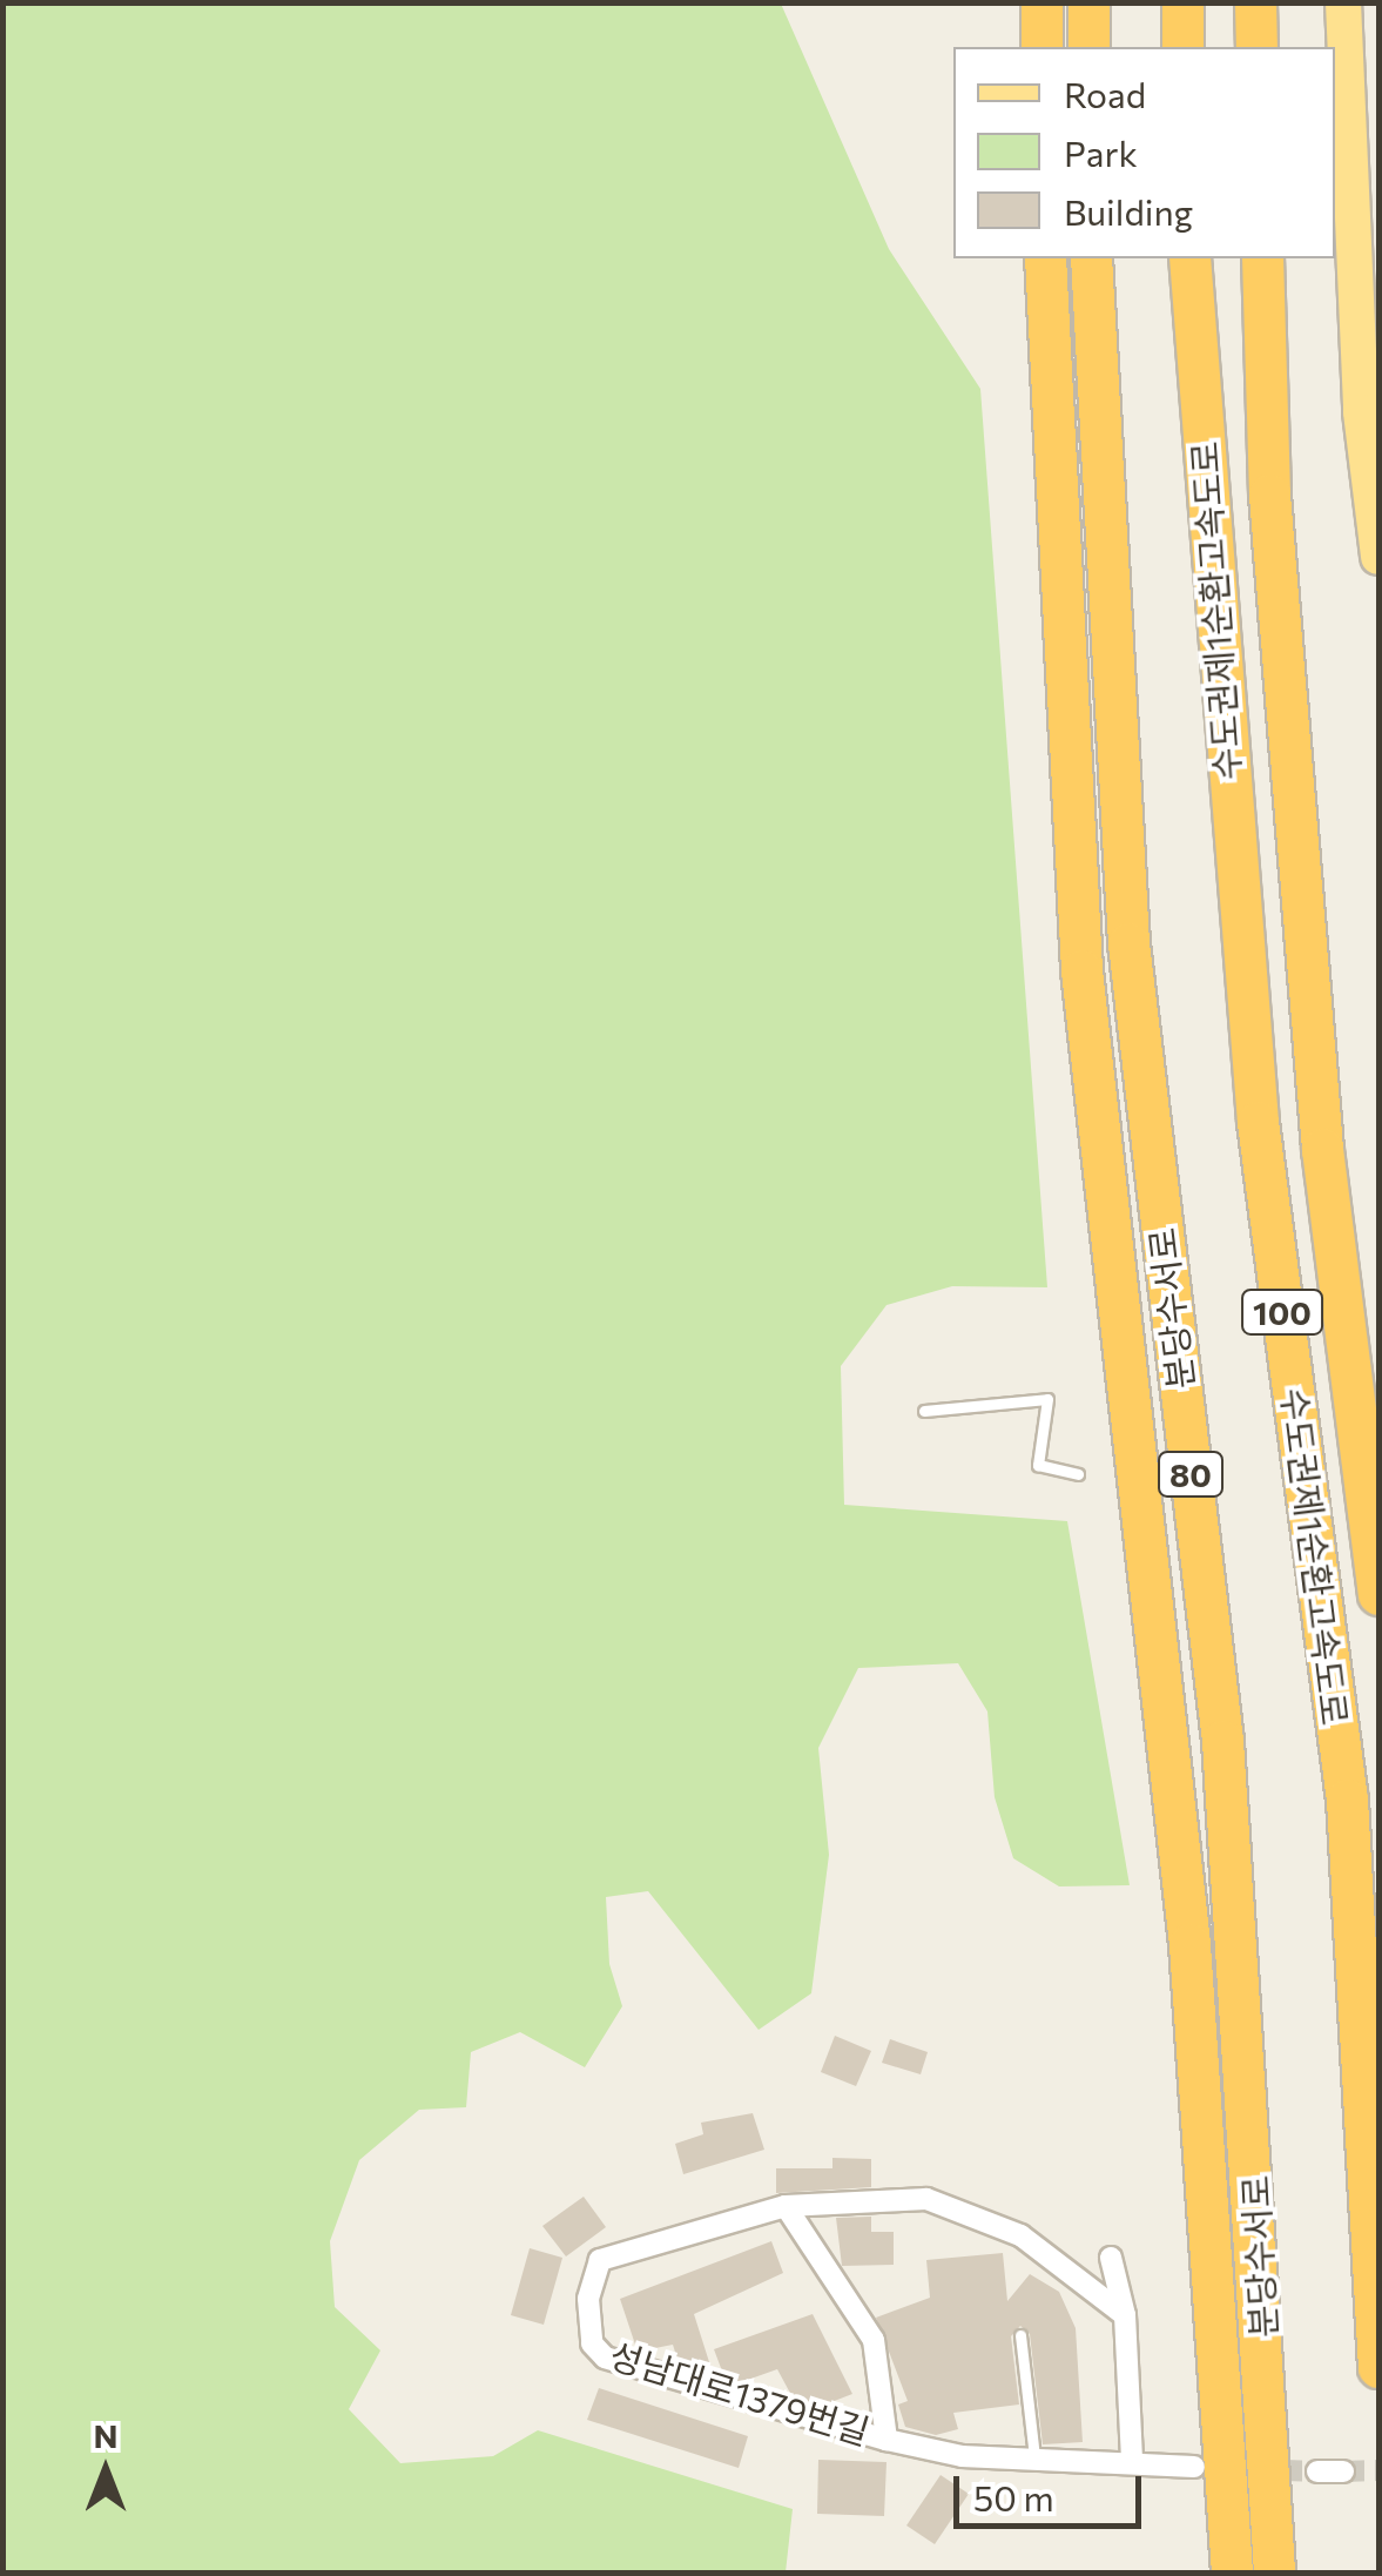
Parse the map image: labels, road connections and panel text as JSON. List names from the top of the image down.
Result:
{
  "streets": {
    "highway": [
      "수도권제1순환고속도로",
      "분당수서로",
      "100",
      "80"
    ],
    "street": ["성남대로1379번길"]
  },
  "legend": ["Road", "Park", "Building"],
  "scale_bar": "50 m",
  "north": "top"
}
